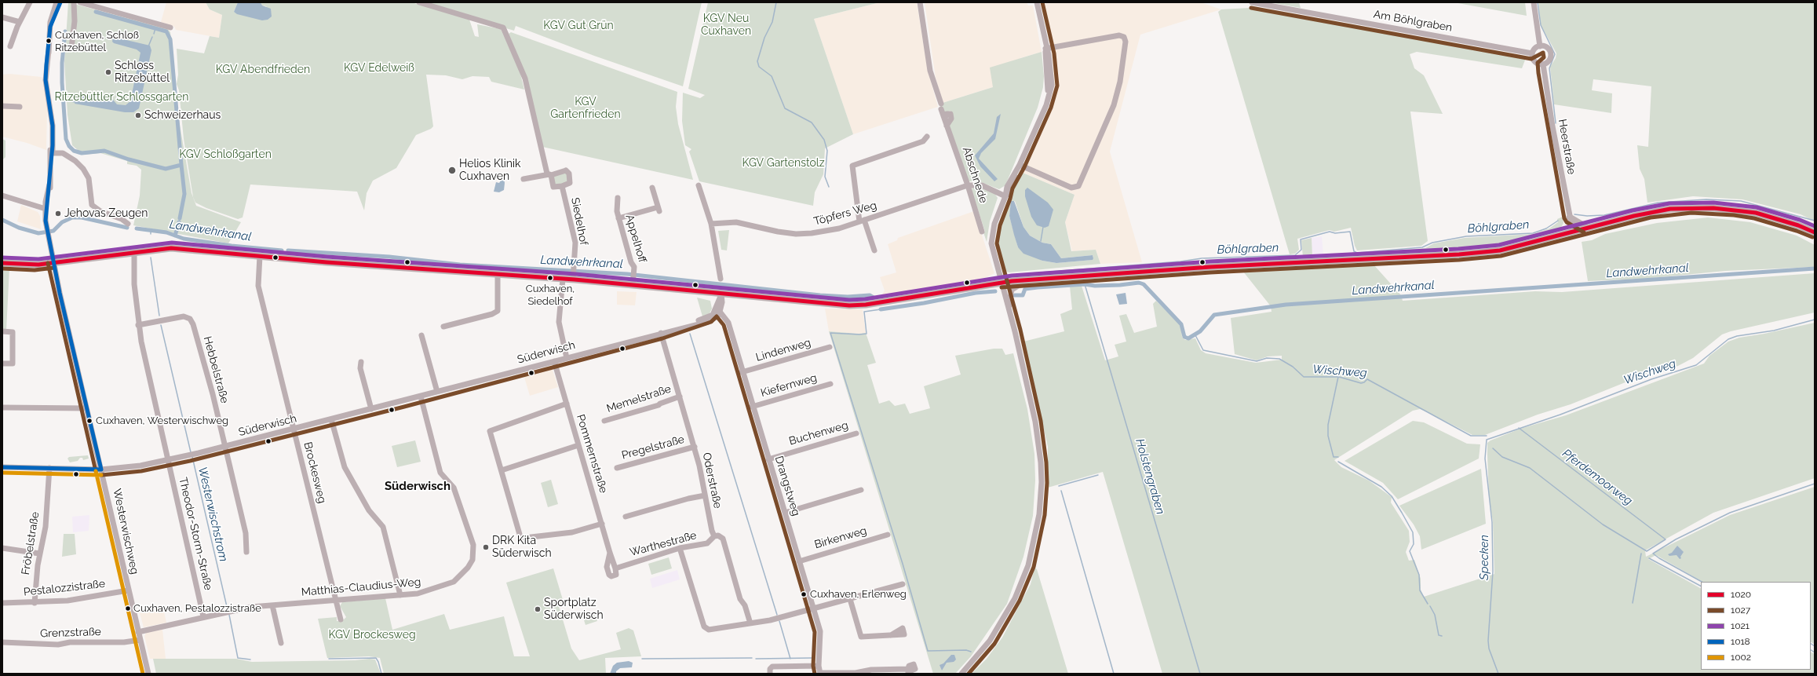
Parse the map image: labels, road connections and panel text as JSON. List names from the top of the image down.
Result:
{
  "streets": {
    "street": [
      "Am Böhlgraben",
      "Heerstraße",
      "Abschnede",
      "Töpfers Weg",
      "Siedelhof",
      "Appelhoff",
      "Lindenweg",
      "Süderwisch",
      "Hebbelstraße",
      "Kiefernweg",
      "Memelstraße",
      "Buchenweg",
      "Pregelstraße",
      "Pommernstraße",
      "Brockesweg",
      "Oderstraße",
      "Drangstweg",
      "Westerwischweg",
      "Theodor-Storm-Straße",
      "Birkenweg",
      "Fröbelstraße",
      "Warthestraße",
      "Matthias-Claudius-Weg",
      "Pestalozzistraße",
      "Grenzstraße"
    ]
  },
  "crossings": [
    ["Am Böhlgraben", "Heerstraße"],
    ["Abschnede", "Töpfers Weg"],
    ["Lindenweg", "Drangstweg"],
    ["Süderwisch", "Hebbelstraße"],
    ["Süderwisch", "Pommernstraße"],
    ["Süderwisch", "Brockesweg"],
    ["Süderwisch", "Oderstraße"],
    ["Süderwisch", "Drangstweg"],
    ["Süderwisch", "Westerwischweg"],
    ["Süderwisch", "Theodor-Storm-Straße"],
    ["Süderwisch", "Fröbelstraße"],
    ["Süderwisch", "Matthias-Claudius-Weg"],
    ["Hebbelstraße", "Theodor-Storm-Straße"],
    ["Kiefernweg", "Drangstweg"],
    ["Memelstraße", "Oderstraße"],
    ["Buchenweg", "Drangstweg"],
    ["Pregelstraße", "Oderstraße"],
    ["Pommernstraße", "Warthestraße"],
    ["Brockesweg", "Matthias-Claudius-Weg"],
    ["Oderstraße", "Warthestraße"],
    ["Drangstweg", "Birkenweg"],
    ["Westerwischweg", "Matthias-Claudius-Weg"],
    ["Westerwischweg", "Pestalozzistraße"],
    ["Westerwischweg", "Grenzstraße"],
    ["Theodor-Storm-Straße", "Matthias-Claudius-Weg"],
    ["Fröbelstraße", "Pestalozzistraße"]
  ],
  "districts": ["Süderwisch"],
  "water": [
    "Böhlgraben",
    "Landwehrkanal",
    "Wischweg",
    "Holstengraben",
    "Pferdemoorweg",
    "Westerwischstrom",
    "Specken"
  ],
  "parks": [
    "KGV Neu Cuxhaven",
    "KGV Gut Grün",
    "KGV Edelweiß",
    "KGV Abendfrieden",
    "Ritzebüttler Schlossgarten",
    "KGV Gartenfrieden",
    "KGV Schloßgarten",
    "KGV Gartenstolz",
    "KGV Brockesweg"
  ],
  "places": [
    "Cuxhaven, Schloß Ritzebüttel",
    "Schloss Ritzebüttel",
    "Schweizerhaus",
    "Helios Klinik Cuxhaven",
    "Jehovas Zeugen",
    "Cuxhaven, Siedelhof",
    "Cuxhaven, Westerwischweg",
    "DRK Kita Süderwisch",
    "Cuxhaven, Erlenweg",
    "Cuxhaven, Pestalozzistraße",
    "Sportplatz Süderwisch"
  ],
  "lines": [
    "transit line 1027",
    "transit line 1018",
    "transit line 1021",
    "transit line 1020",
    "transit line 1002"
  ],
  "legend": [
    "1020",
    "1027",
    "1021",
    "1018",
    "1002"
  ]
}
